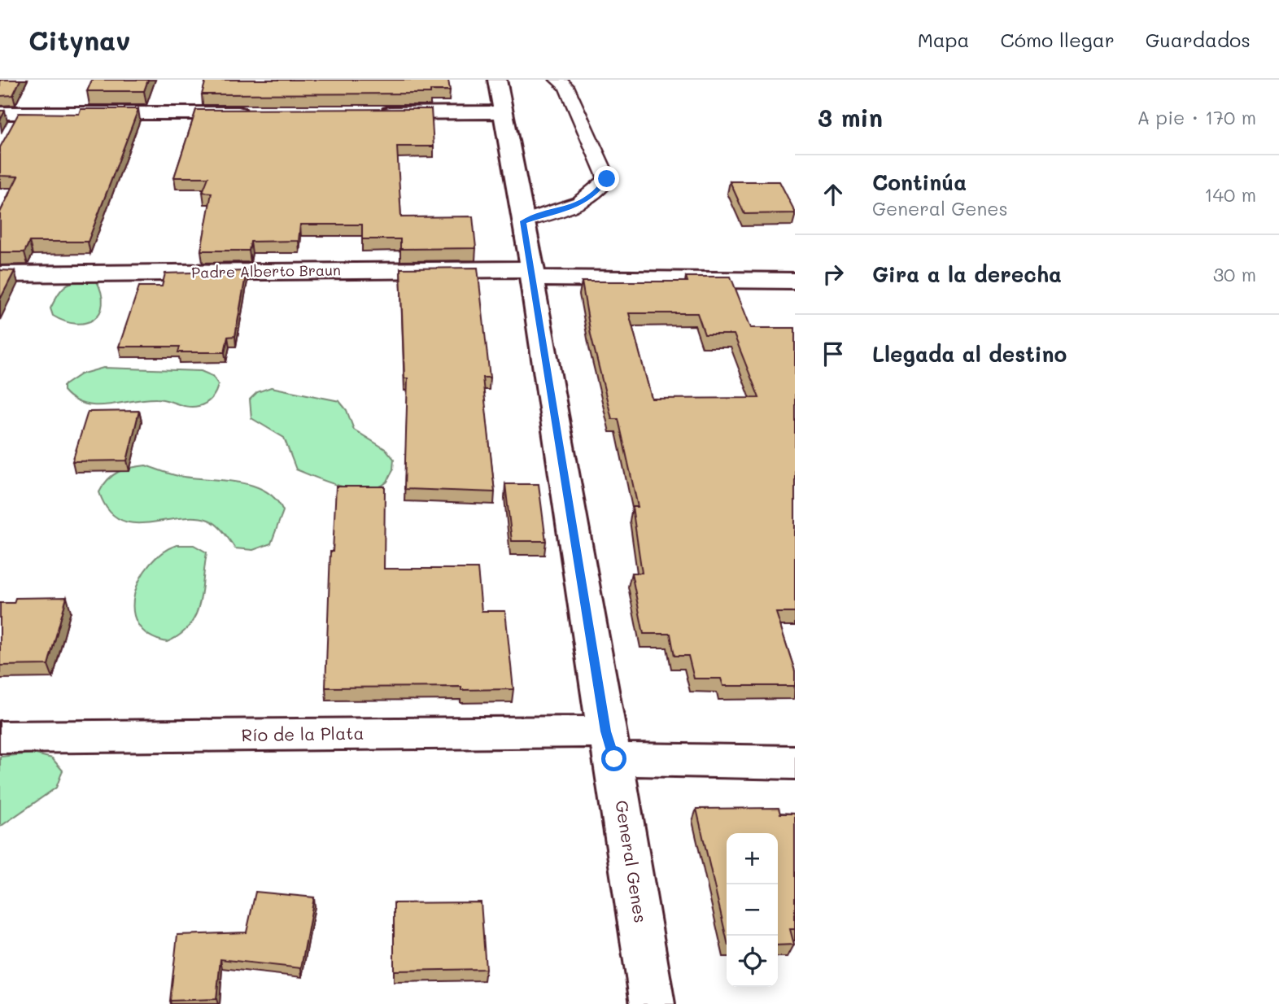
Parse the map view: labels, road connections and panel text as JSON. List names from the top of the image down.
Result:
{
  "streets": {
    "street": ["Padre Alberto Braun", "Río de la Plata", "General Genes"]
  },
  "crossings": [
    ["Padre Alberto Braun", "General Genes"],
    ["Río de la Plata", "General Genes"]
  ],
  "page": {
    "header": "Citynav",
    "nav": ["Mapa", "Cómo llegar", "Guardados"],
    "heading": ["3 min", "A pie · 170 m"],
    "list": [
      ["Continúa", "General Genes", "140 m"],
      ["Gira a la derecha", "30 m"],
      "Llegada al destino"
    ],
    "map_buttons": ["+", "−"]
  }
}
